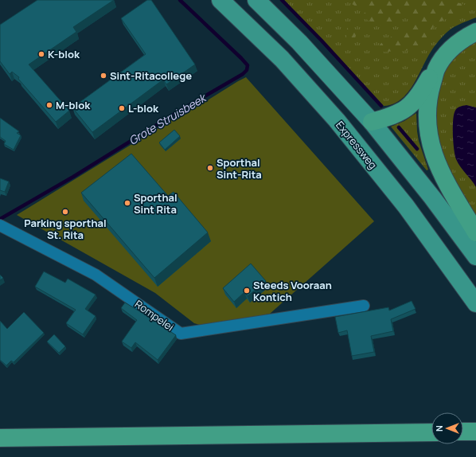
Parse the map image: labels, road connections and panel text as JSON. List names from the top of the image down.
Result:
{
  "streets": {
    "highway": ["Expressweg"],
    "street": ["Rompelei"]
  },
  "water": ["Grote Struisbeek"],
  "places": [
    "K-blok",
    "Sint-Ritacollege",
    "M-blok",
    "L-blok",
    "Sporthal Sint-Rita",
    "Sporthal Sint Rita",
    "Parking sporthal St. Rita",
    "Steeds Vooraan Kontich"
  ],
  "north": "left"
}
